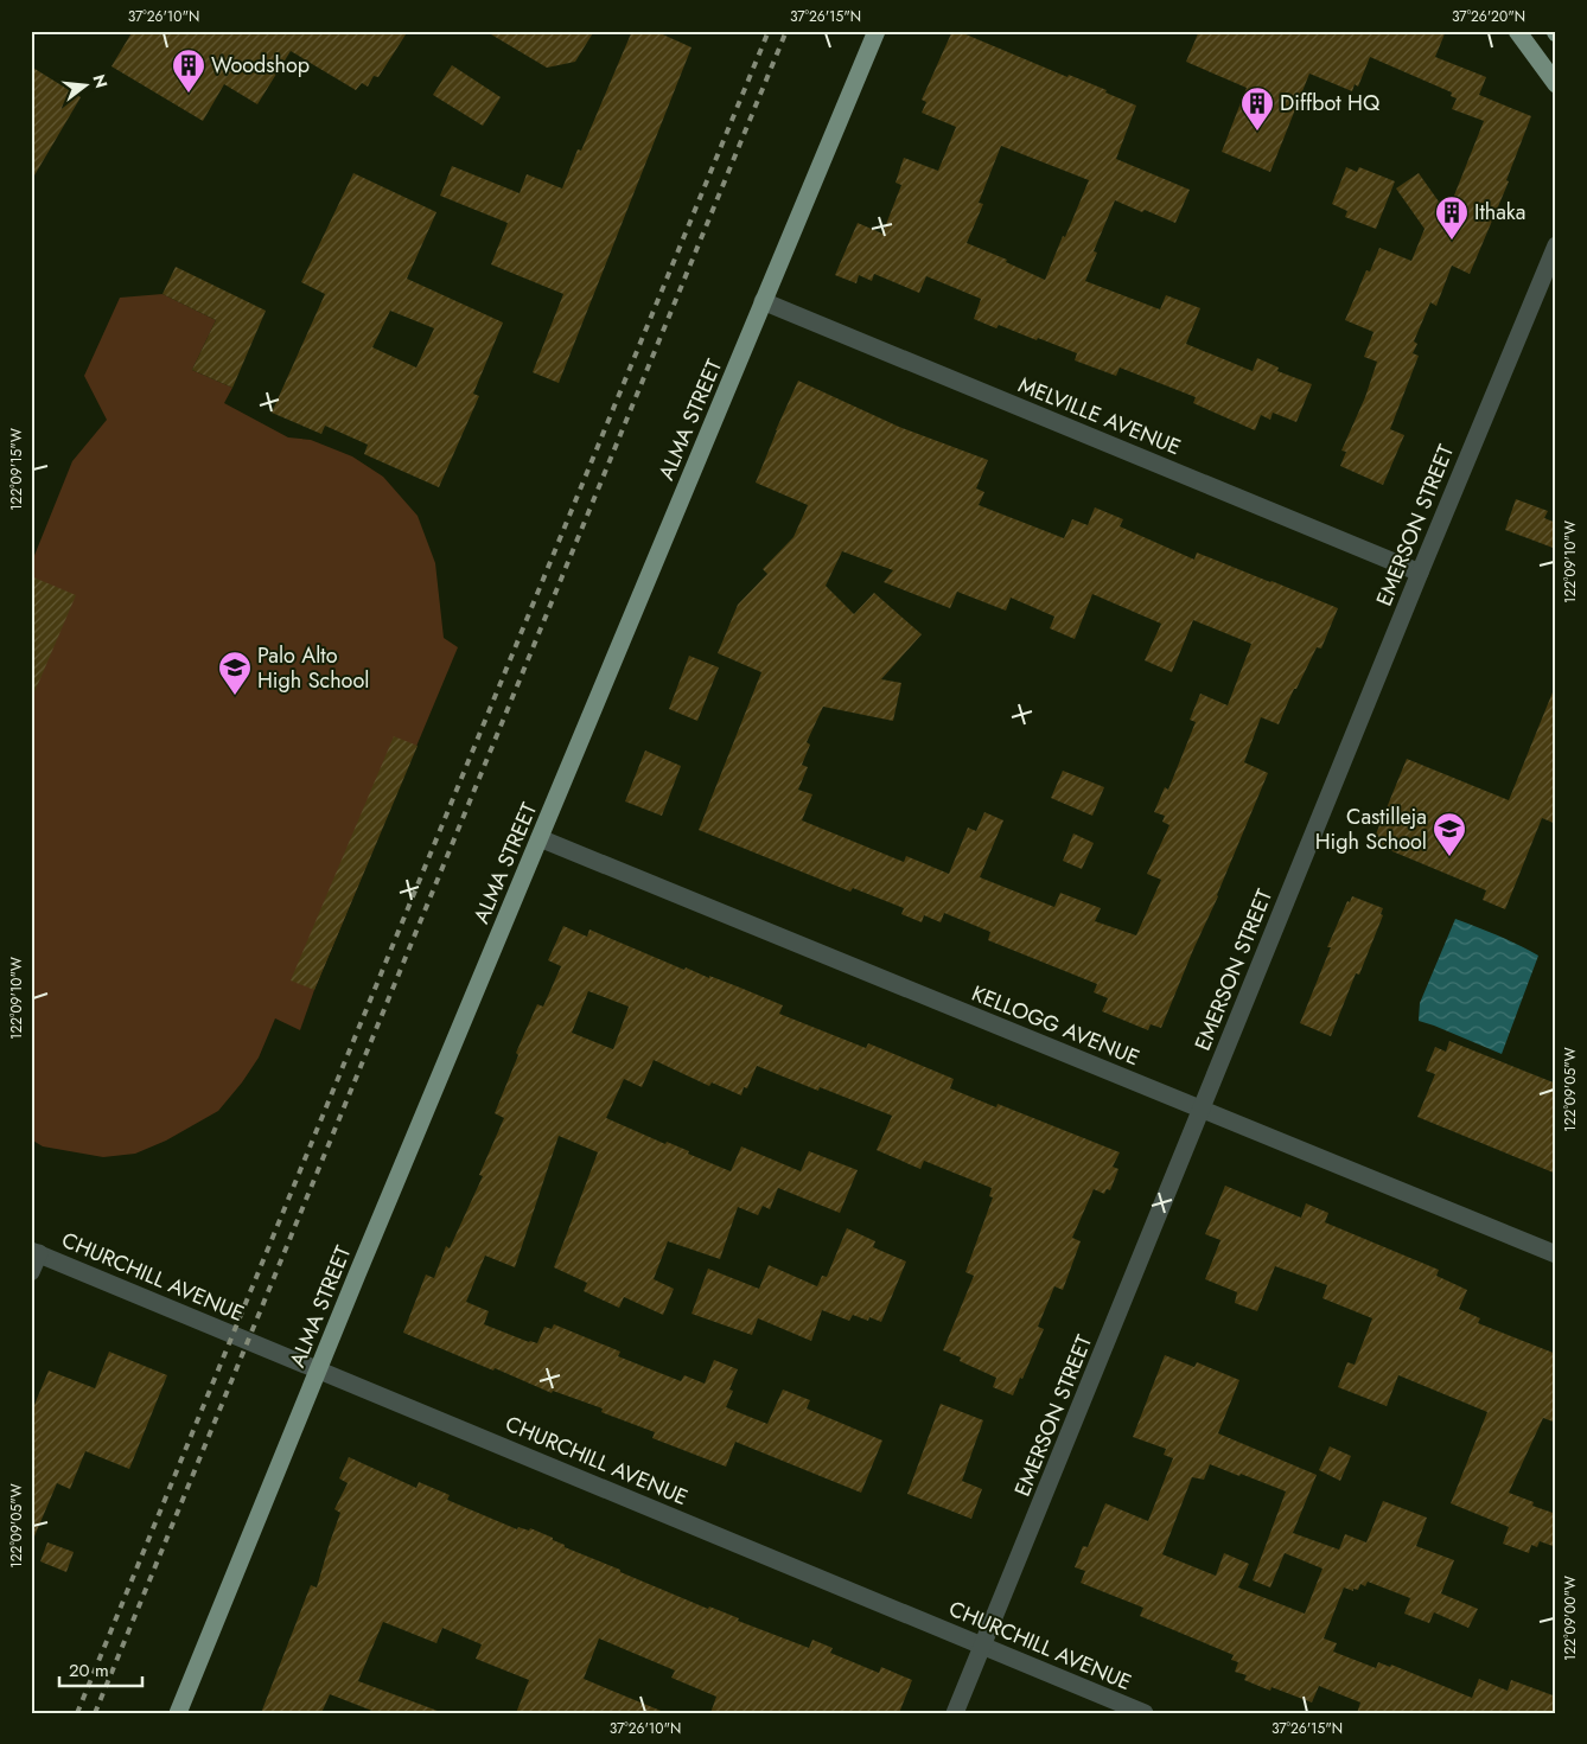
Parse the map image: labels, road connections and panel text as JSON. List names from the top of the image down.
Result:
{
  "streets": {
    "main road": ["ALMA STREET"],
    "street": [
      "MELVILLE AVENUE",
      "EMERSON STREET",
      "KELLOGG AVENUE",
      "CHURCHILL AVENUE"
    ]
  },
  "crossings": [
    ["MELVILLE AVENUE", "ALMA STREET"],
    ["MELVILLE AVENUE", "EMERSON STREET"],
    ["ALMA STREET", "KELLOGG AVENUE"],
    ["ALMA STREET", "CHURCHILL AVENUE"],
    ["EMERSON STREET", "KELLOGG AVENUE"],
    ["EMERSON STREET", "CHURCHILL AVENUE"]
  ],
  "places": {
    "building": ["Woodshop", "Diffbot HQ", "Ithaka"],
    "school or university": ["Palo Alto High School", "Castilleja High School"]
  },
  "scale_bar": "20 m",
  "north": "right",
  "coordinates": [
    "37°26'10\"N",
    "37°26'15\"N",
    "37°26'20\"N",
    "122°09'15\"W",
    "122°09'10\"W",
    "122°09'05\"W",
    "122°09'00\"W"
  ]
}
